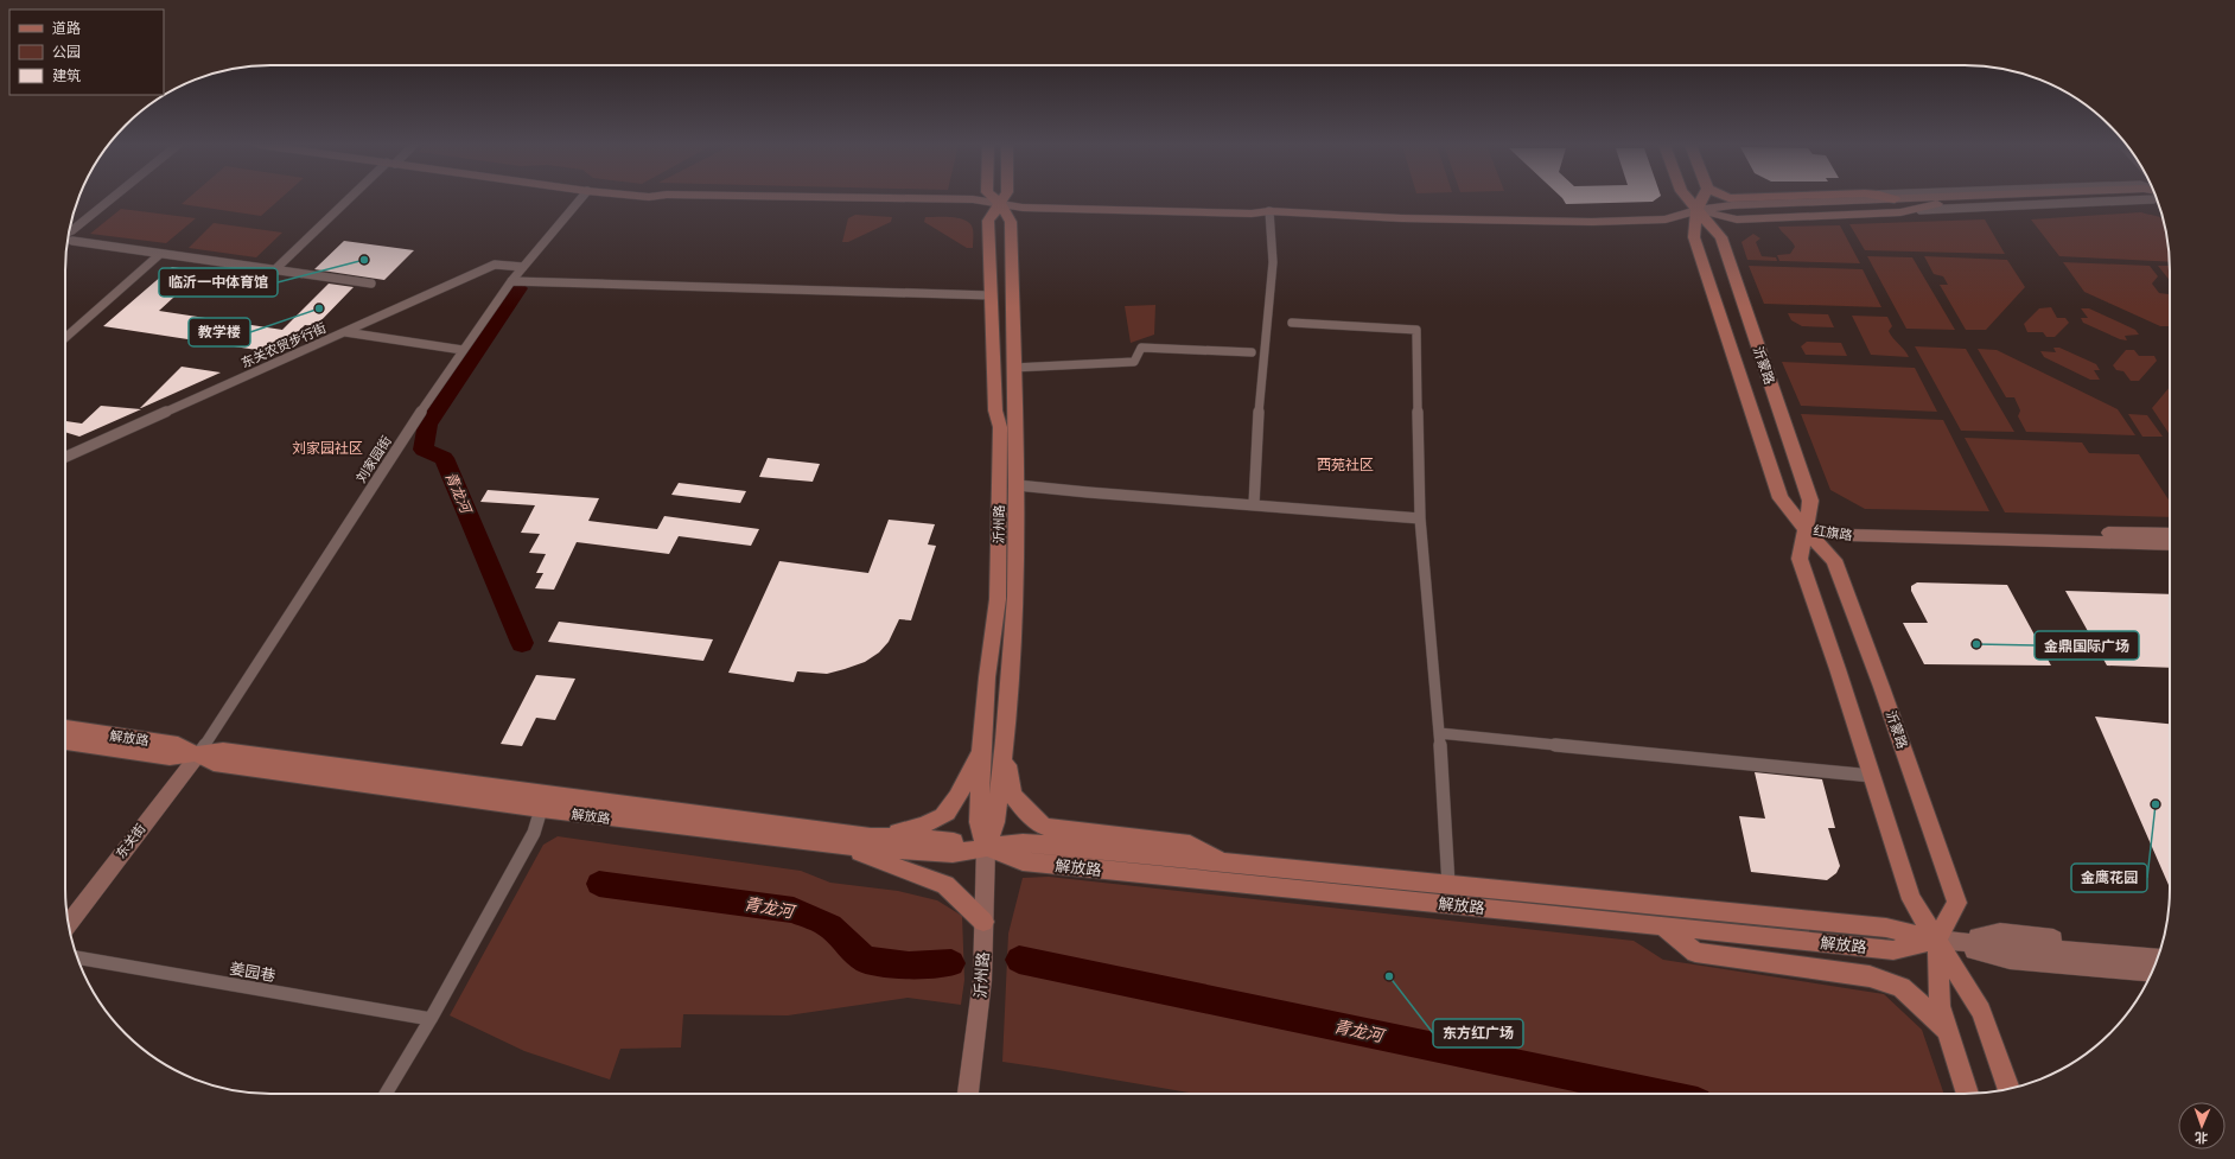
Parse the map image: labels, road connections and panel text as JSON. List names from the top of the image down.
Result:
{
  "streets": {
    "main road": [
      "沂蒙路",
      "沂州路",
      "红旗路",
      "解放路",
      "东关街"
    ],
    "street": ["东关农贸步行街", "刘家园街", "姜园巷"]
  },
  "crossings": [
    ["东关农贸步行街", "刘家园街"],
    ["沂蒙路", "红旗路"],
    ["沂蒙路", "解放路"],
    ["刘家园街", "解放路"],
    ["刘家园街", "东关街"],
    ["沂州路", "解放路"],
    ["解放路", "东关街"]
  ],
  "districts": ["刘家园社区", "西苑社区"],
  "water": ["青龙河"],
  "places": [
    "临沂一中体育馆",
    "教学楼",
    "金鼎国际广场",
    "金鹰花园",
    "东方红广场"
  ],
  "legend": ["道路", "公园", "建筑"],
  "north": "bottom"
}
